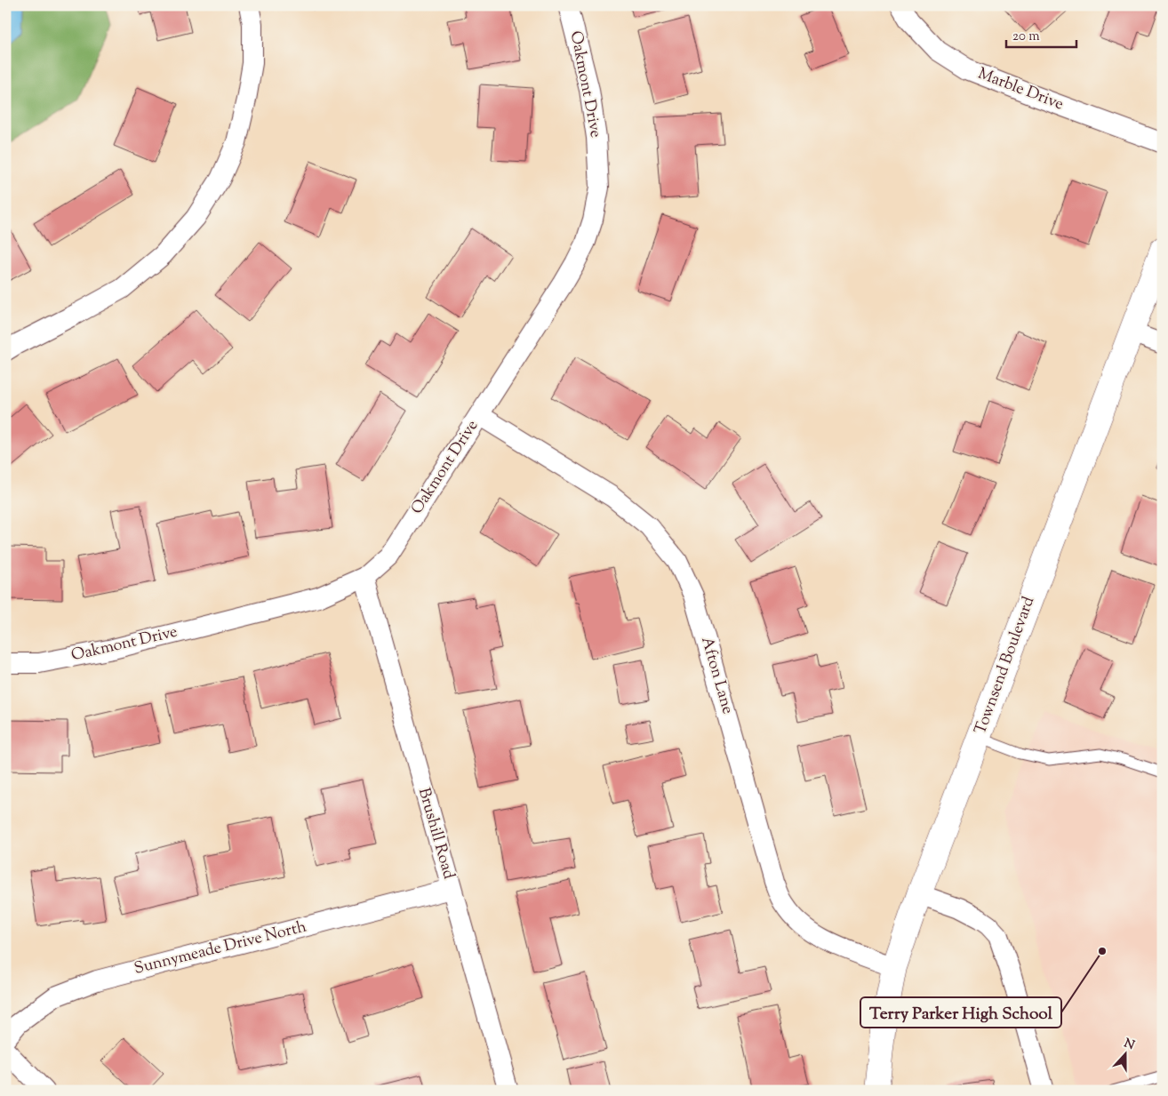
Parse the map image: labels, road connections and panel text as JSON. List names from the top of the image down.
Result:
{
  "streets": {
    "street": [
      "Oakmont Drive",
      "Marble Drive",
      "Townsend Boulevard",
      "Afton Lane",
      "Brushill Road",
      "Sunnymeade Drive North"
    ]
  },
  "crossings": [
    ["Oakmont Drive", "Afton Lane"],
    ["Oakmont Drive", "Brushill Road"],
    ["Townsend Boulevard", "Afton Lane"],
    ["Brushill Road", "Sunnymeade Drive North"]
  ],
  "places": ["Terry Parker High School"],
  "scale_bar": "20 m",
  "north": "top"
}
